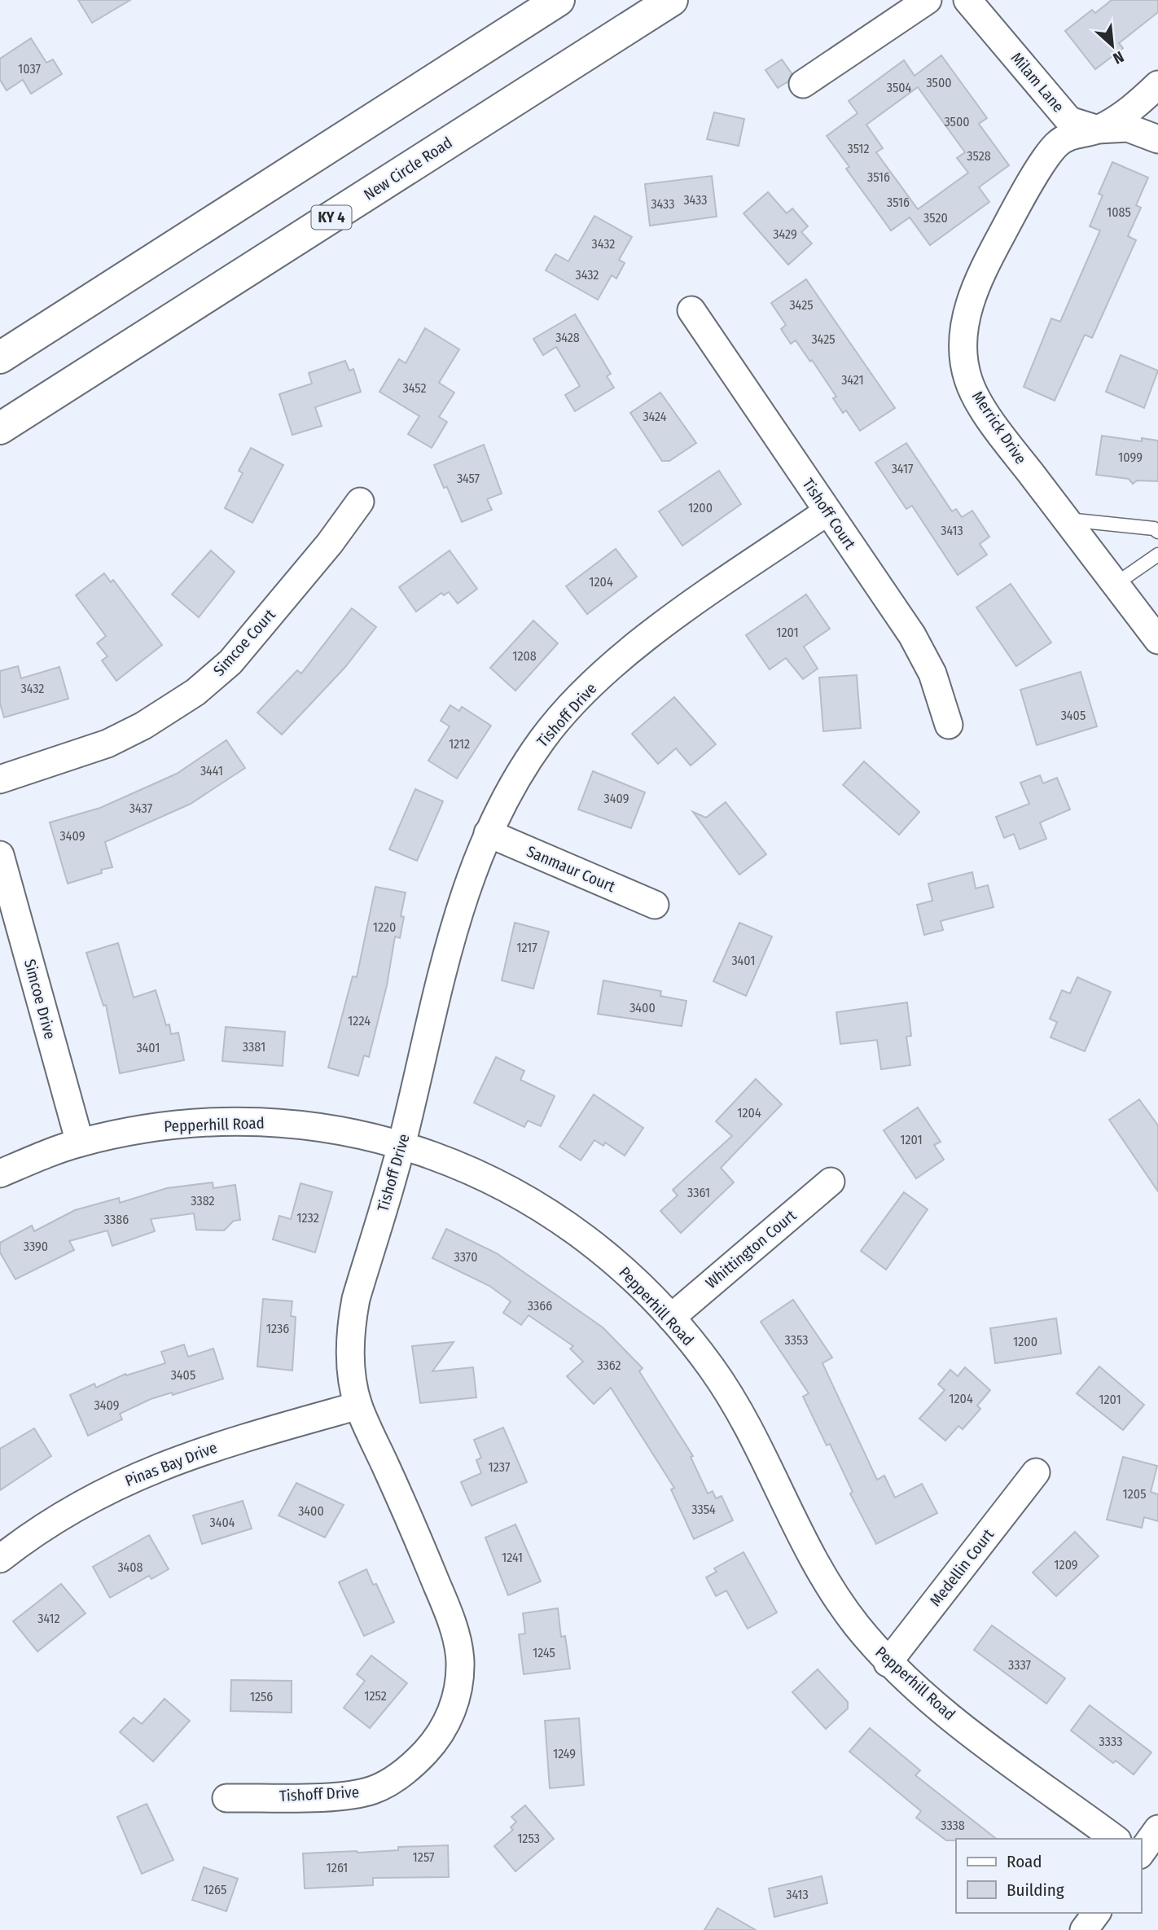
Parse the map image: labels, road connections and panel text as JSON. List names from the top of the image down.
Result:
{
  "streets": {
    "highway": ["New Circle Road", "KY 4"],
    "street": [
      "Milam Lane",
      "Merrick Drive",
      "Tishoff Court",
      "Simcoe Court",
      "Tishoff Drive",
      "Sanmaur Court",
      "Simcoe Drive",
      "Pepperhill Road",
      "Whittington Court",
      "Pinas Bay Drive",
      "Medellin Court"
    ]
  },
  "crossings": [
    ["Milam Lane", "Merrick Drive"],
    ["Tishoff Court", "Tishoff Drive"],
    ["Tishoff Drive", "Sanmaur Court"],
    ["Tishoff Drive", "Pepperhill Road"],
    ["Tishoff Drive", "Pinas Bay Drive"],
    ["Simcoe Drive", "Pepperhill Road"],
    ["Pepperhill Road", "Whittington Court"],
    ["Pepperhill Road", "Medellin Court"]
  ],
  "house_numbers": [
    "1037",
    "3500",
    "3504",
    "3500",
    "3512",
    "3528",
    "3516",
    "3433",
    "3516",
    "3433",
    "1085",
    "3520",
    "3429",
    "3432",
    "3432",
    "3425",
    "3428",
    "3425",
    "3421",
    "3452",
    "3424",
    "1099",
    "3417",
    "3457",
    "1200",
    "3413",
    "1204",
    "1201",
    "1208",
    "3432",
    "3405",
    "1212",
    "3441",
    "3409",
    "3437",
    "3409",
    "1220",
    "1217",
    "3401",
    "3400",
    "1224",
    "3381",
    "3401",
    "1204",
    "1201",
    "3361",
    "3382",
    "1232",
    "3386",
    "3390",
    "3370",
    "3366",
    "1236",
    "3353",
    "1200",
    "3362",
    "3405",
    "1204",
    "1201",
    "3409",
    "1237",
    "1205",
    "3354",
    "3400",
    "3404",
    "1241",
    "1209",
    "3408",
    "3412",
    "1245",
    "3337",
    "1252",
    "1256",
    "3333",
    "1249",
    "3338",
    "1253",
    "1257",
    "1261",
    "1265",
    "3413"
  ],
  "legend": ["Road", "Building"],
  "north": "bottom right"
}
